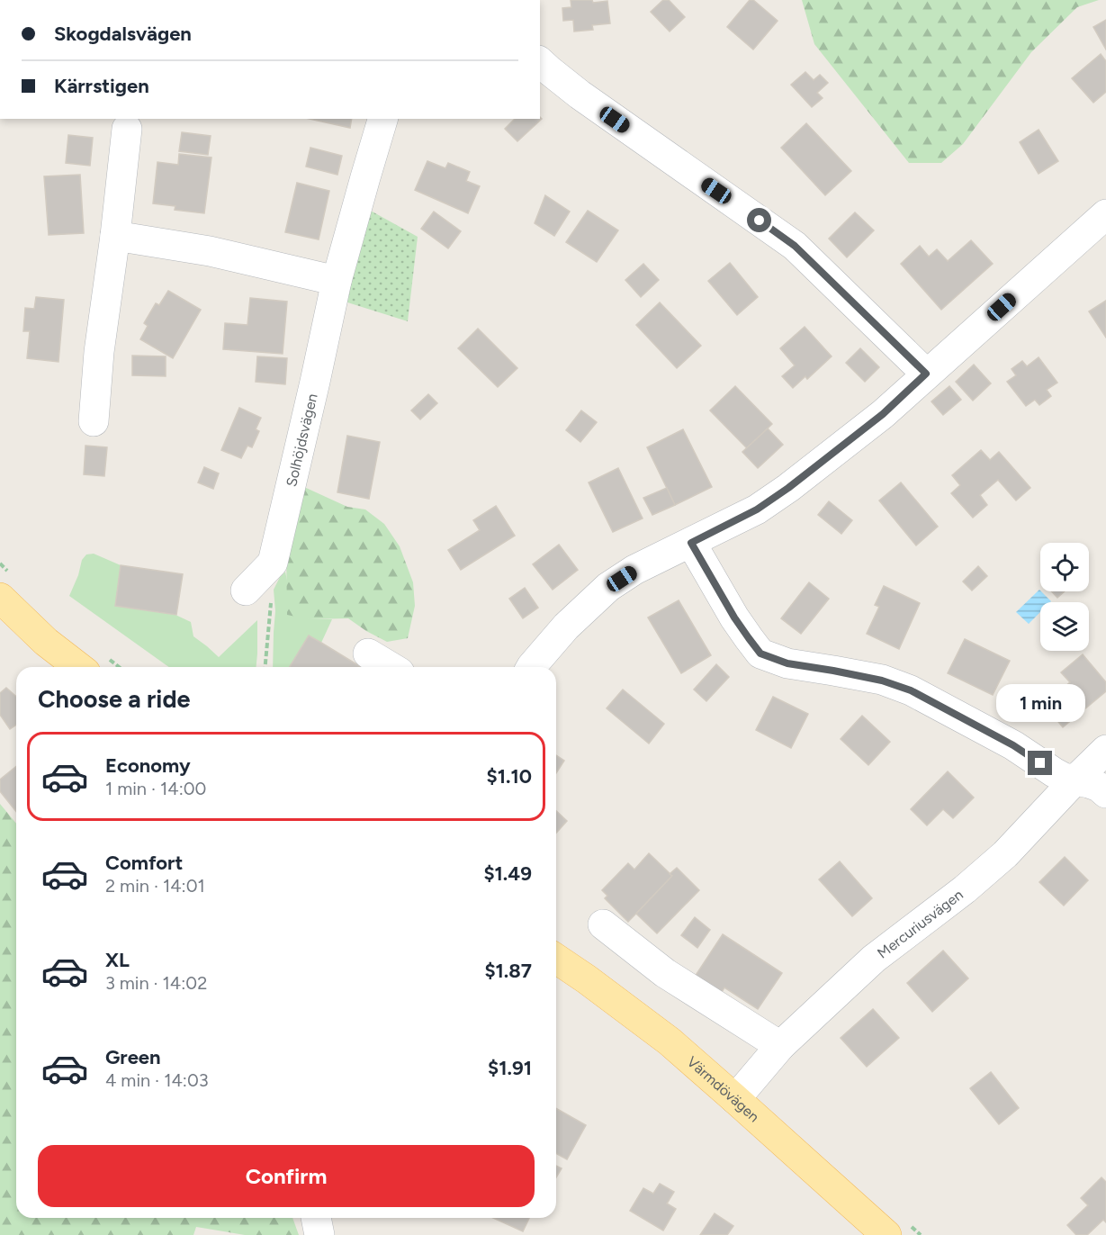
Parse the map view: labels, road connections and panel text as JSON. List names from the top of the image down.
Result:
{
  "streets": {
    "main road": ["Värmdövägen"],
    "street": ["Solhöjdsvägen", "Mercuriusvägen"]
  },
  "crossings": [
    ["Mercuriusvägen", "Värmdövägen"]
  ],
  "page": {
    "banner": ["Skogdalsvägen", "Kärrstigen"],
    "heading": "Choose a ride",
    "bubble": "1 min",
    "list": [
      {
        "name": "Economy",
        "note": "1 min · 14:00",
        "value": "$1.10"
      },
      {
        "name": "Comfort",
        "note": "2 min · 14:01",
        "value": "$1.49"
      },
      {
        "name": "XL",
        "note": "3 min · 14:02",
        "value": "$1.87"
      },
      {
        "name": "Green",
        "note": "4 min · 14:03",
        "value": "$1.91"
      }
    ],
    "buttons": "Confirm"
  }
}
